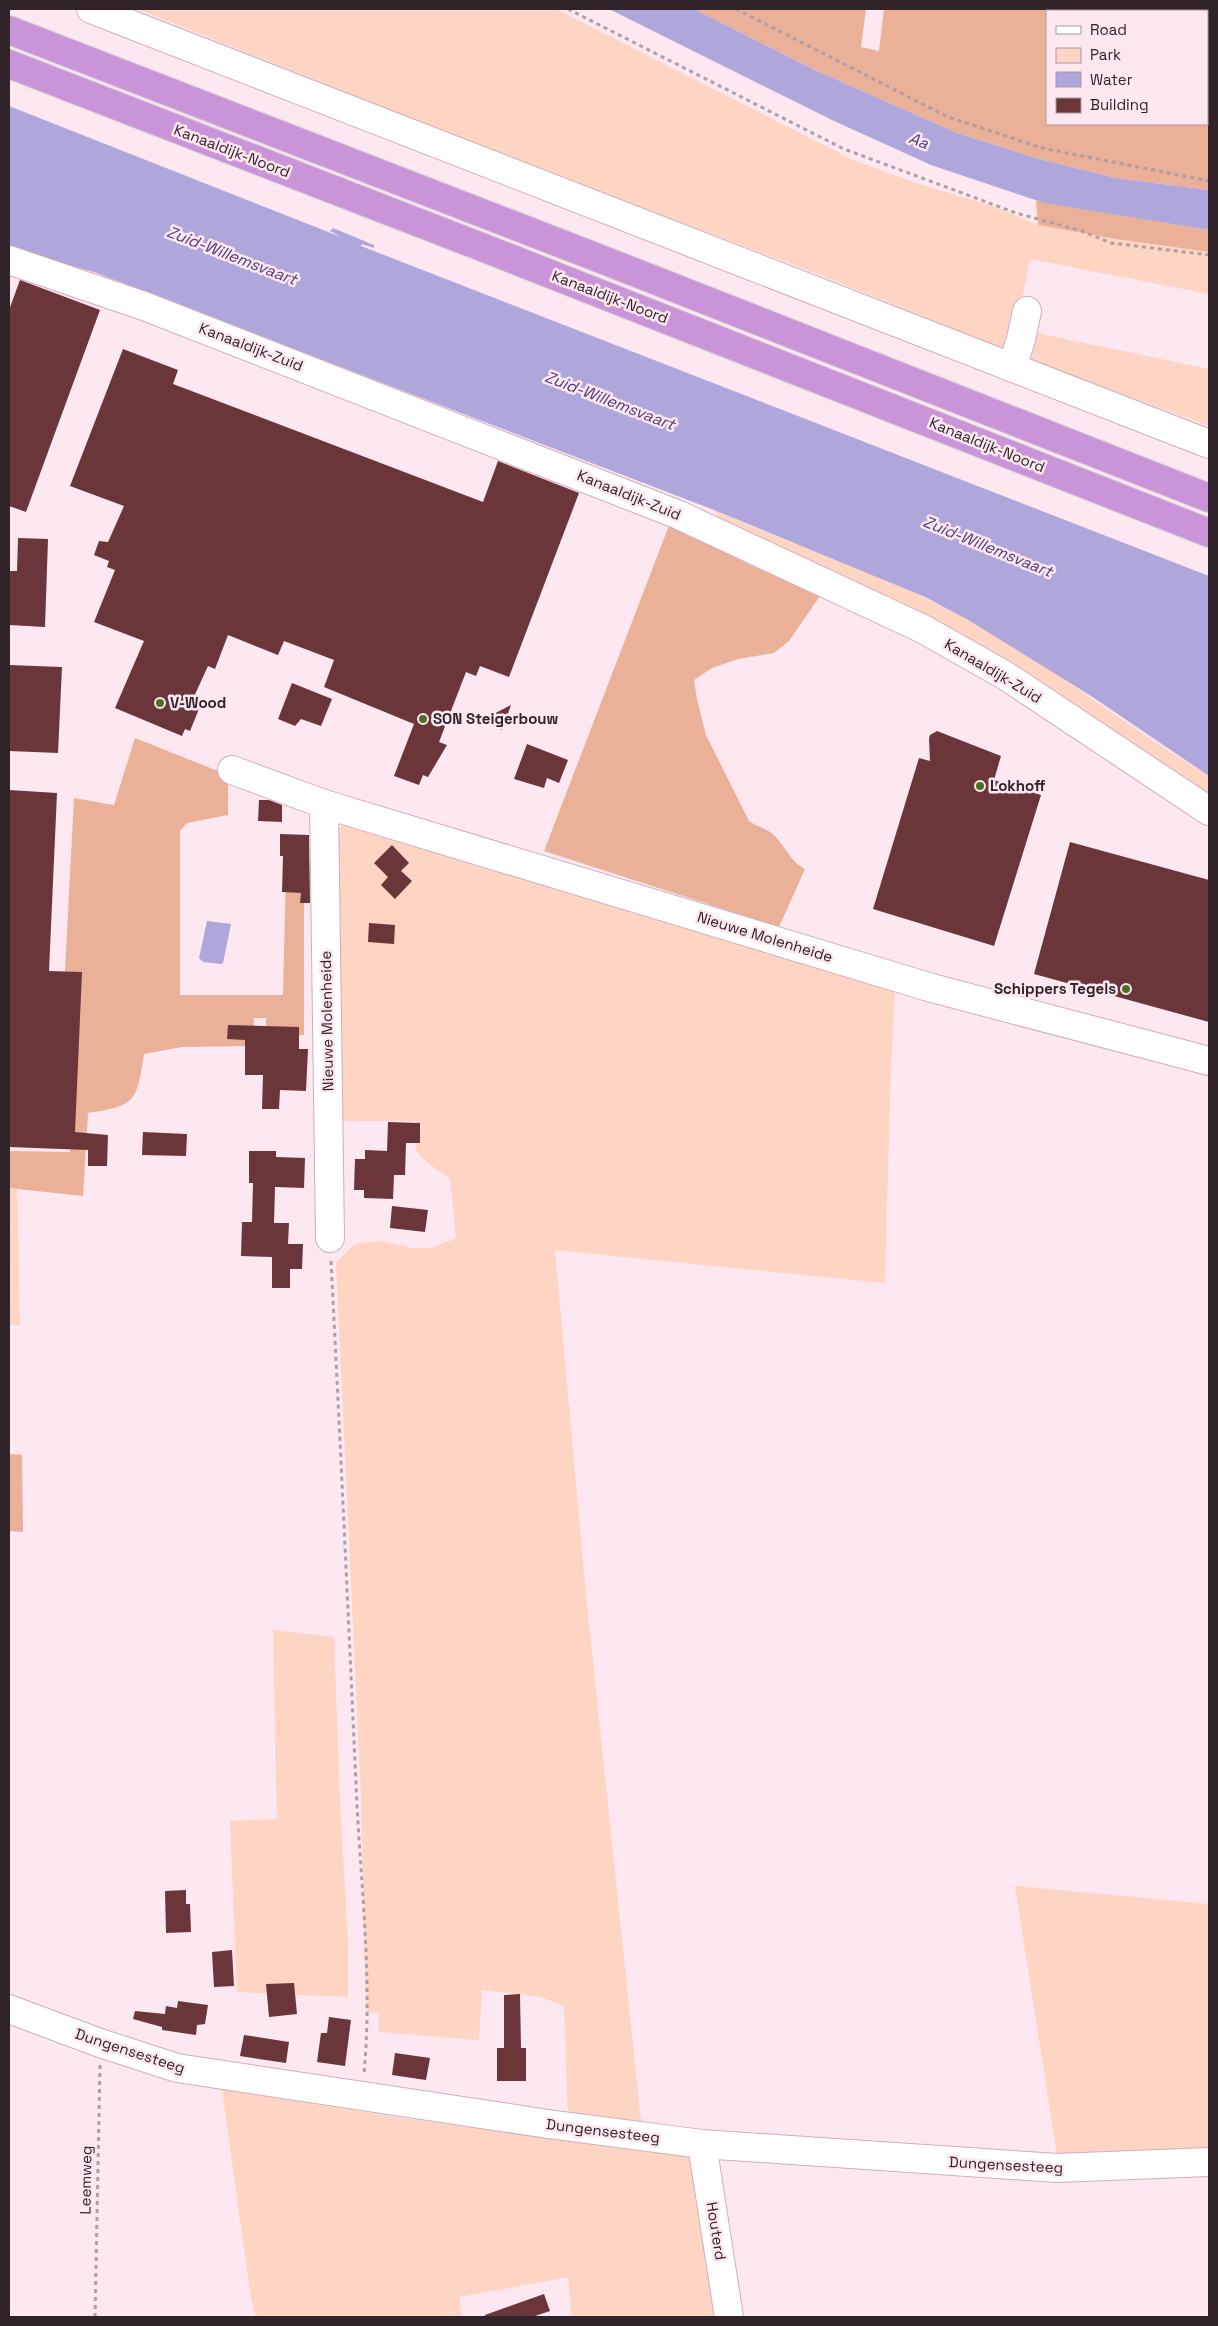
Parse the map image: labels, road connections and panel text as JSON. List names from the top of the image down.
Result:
{
  "streets": {
    "highway": ["Kanaaldijk-Noord"],
    "street": [
      "Kanaaldijk-Zuid",
      "Nieuwe Molenheide",
      "Dungensesteeg",
      "Houterd"
    ],
    "path": ["Leemweg"]
  },
  "crossings": [
    ["Dungensesteeg", "Leemweg"],
    ["Dungensesteeg", "Houterd"]
  ],
  "water": ["Aa", "Zuid-Willemsvaart"],
  "places": [
    "V-Wood",
    "SON Steigerbouw",
    "Lokhoff",
    "Schippers Tegels"
  ],
  "legend": [
    "Road",
    "Park",
    "Water",
    "Building"
  ]
}
